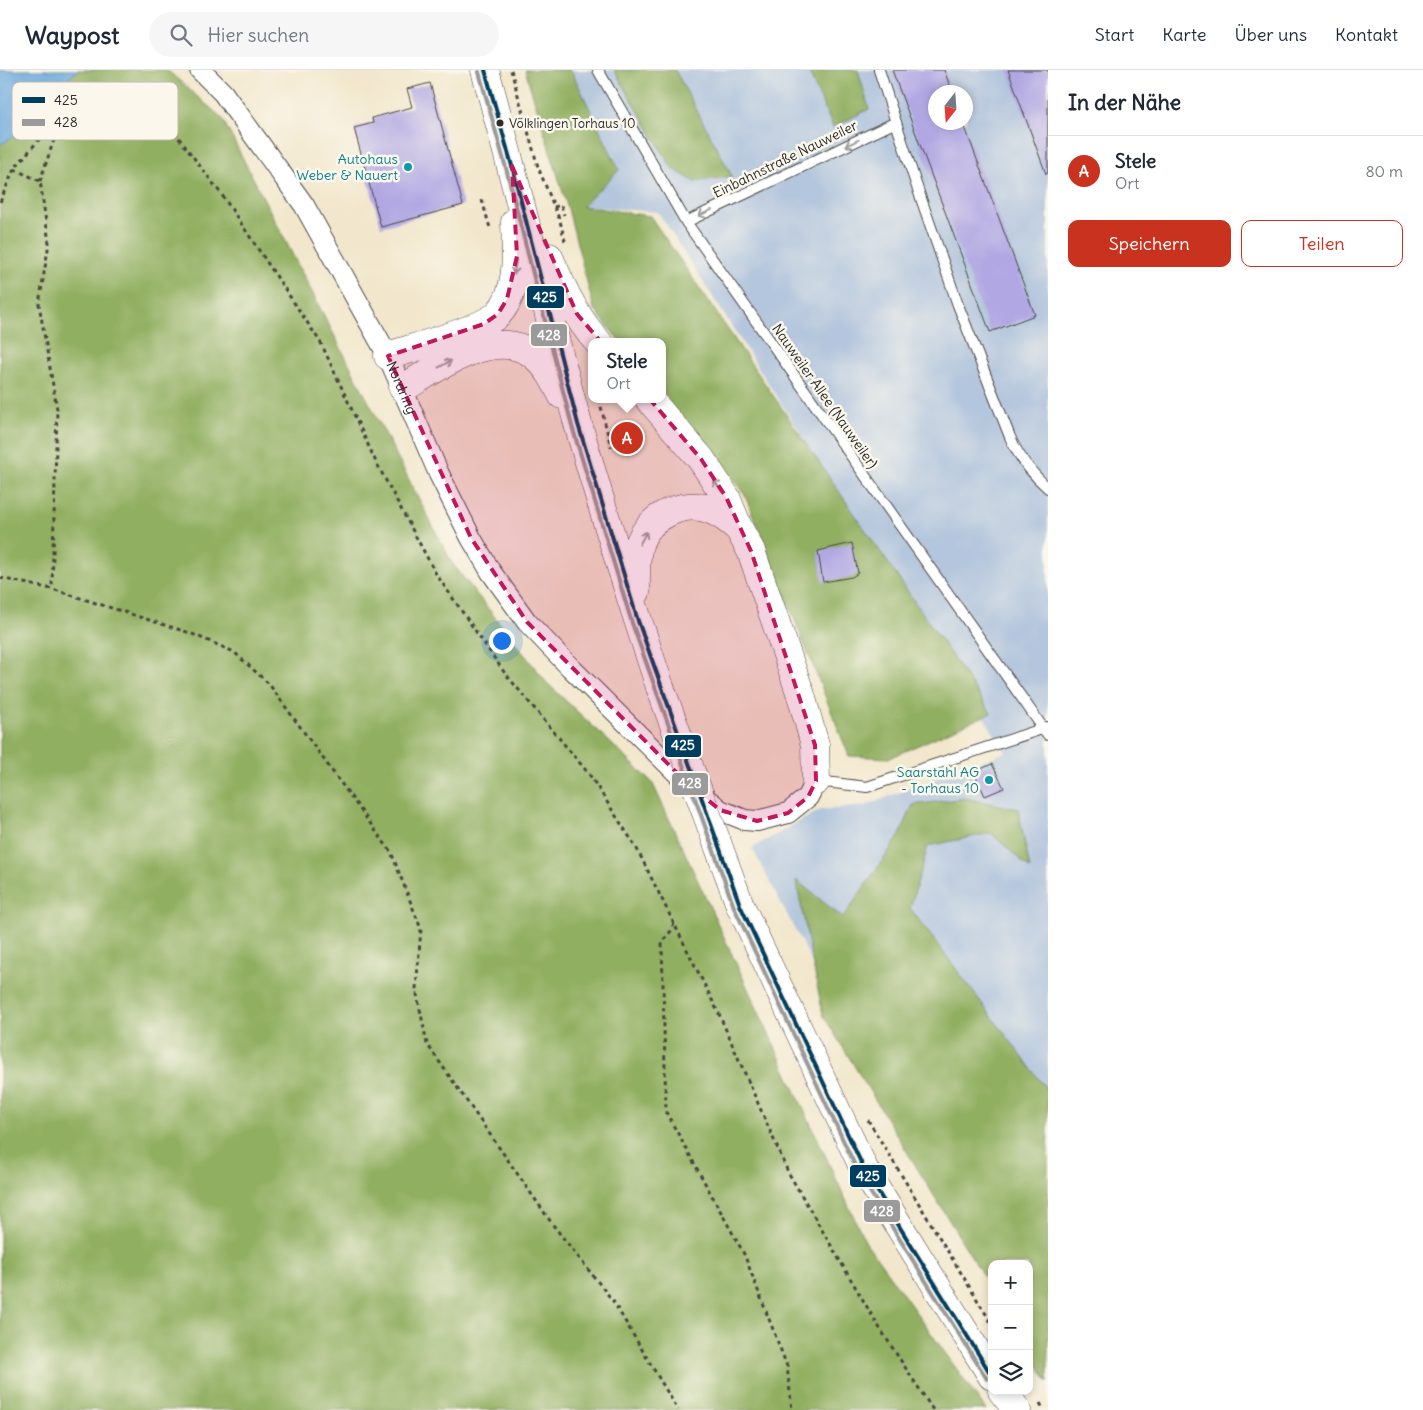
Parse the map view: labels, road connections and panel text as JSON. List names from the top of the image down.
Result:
{
  "streets": {
    "street": ["Nordring"],
    "lane": ["Einbahnstraße Nauweiler", "Nauweiler Allee (Nauweiler)"]
  },
  "crossings": [
    ["Einbahnstraße Nauweiler", "Nauweiler Allee (Nauweiler)"]
  ],
  "one_way": ["Einbahnstraße Nauweiler"],
  "places": ["Völklingen Torhaus 10", "Autohaus Weber & Nauert", "Saarstahl AG - Torhaus 10"],
  "lines": ["transit line 425", "transit line 428"],
  "legend": ["425", "428"],
  "north": "bottom",
  "page": {
    "header": "Waypost",
    "search": "Hier suchen",
    "nav": [
      "Start",
      "Karte",
      "Über uns",
      "Kontakt"
    ],
    "heading": "In der Nähe",
    "list": [
      {
        "mark": "A",
        "name": "Stele",
        "note": "Ort",
        "value": "80 m"
      }
    ],
    "buttons": ["Speichern", "Teilen"],
    "popup": ["Stele", "Ort"],
    "pins": "A",
    "map_buttons": ["+", "−"]
  }
}
